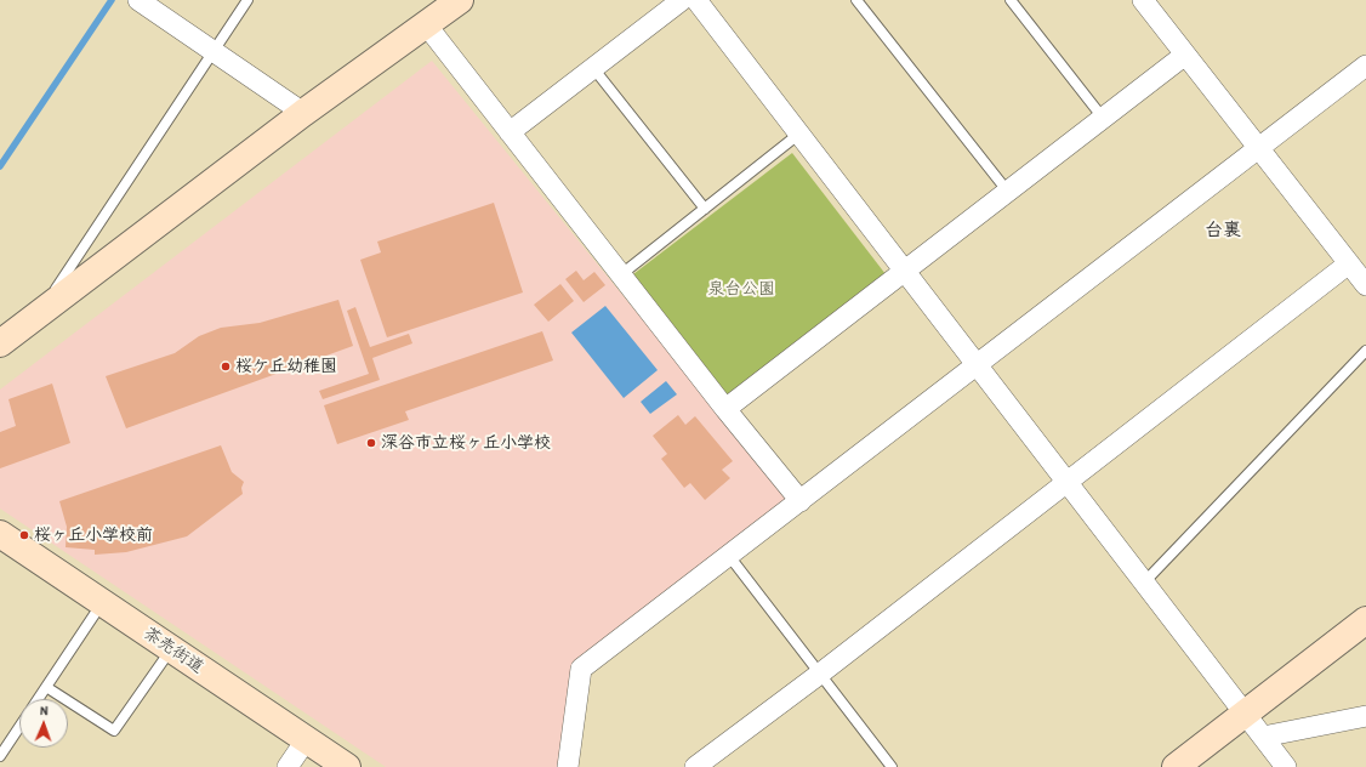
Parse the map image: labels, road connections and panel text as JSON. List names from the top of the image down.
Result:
{
  "streets": {
    "street": ["茶売街道"]
  },
  "districts": ["台裏"],
  "parks": ["泉台公園"],
  "places": ["桜ケ丘幼稚園", "深谷市立桜ヶ丘小学校", "桜ヶ丘小学校前"],
  "north": "top"
}
